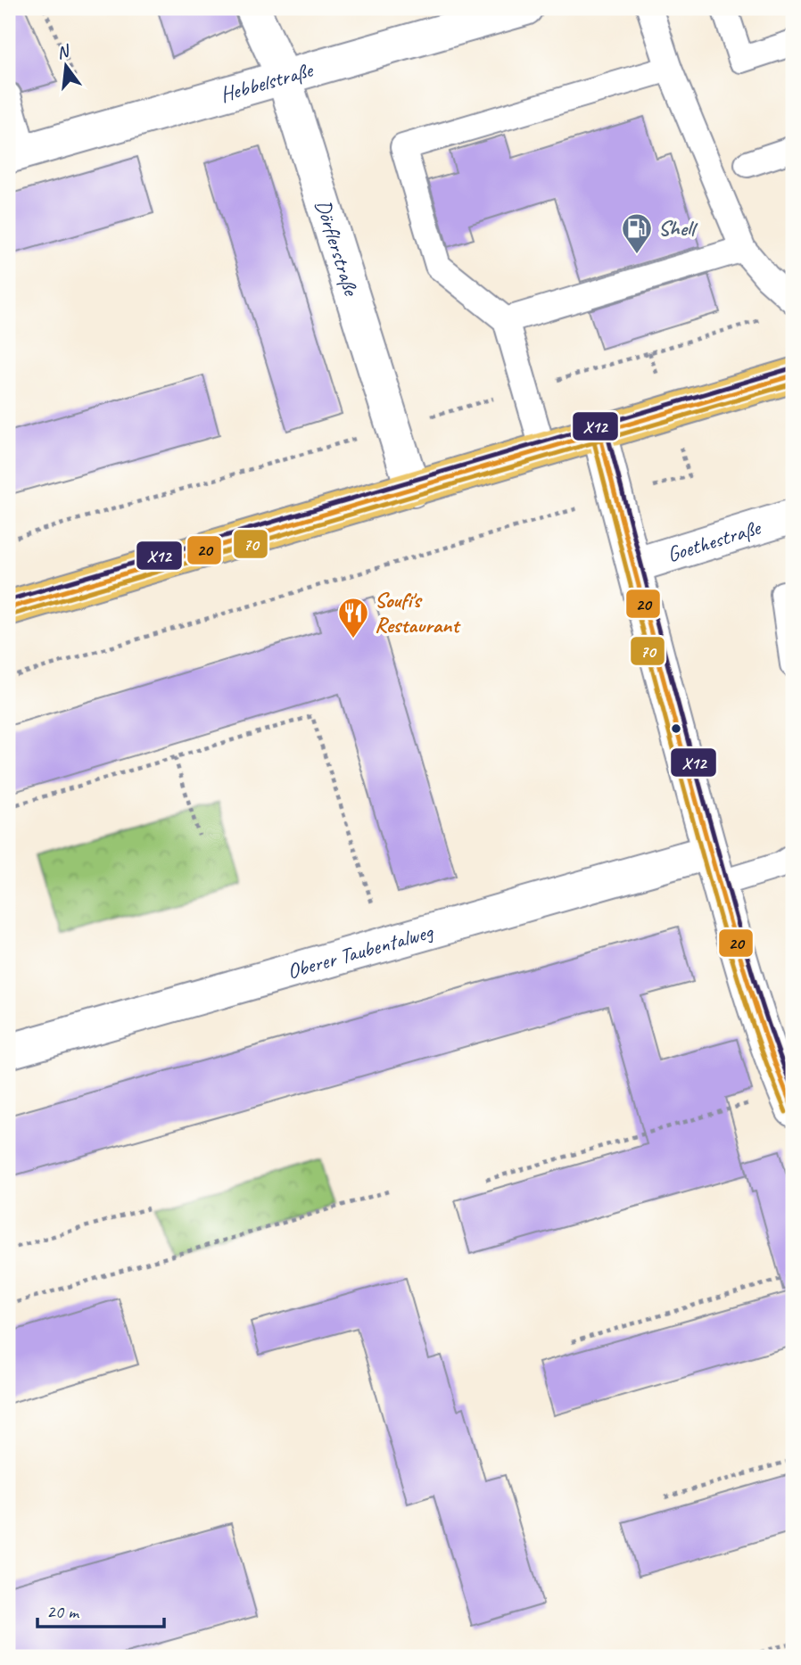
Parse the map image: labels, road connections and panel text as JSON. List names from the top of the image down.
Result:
{
  "streets": {
    "street": [
      "Hebbelstraße",
      "Dörflerstraße",
      "Goethestraße",
      "Oberer Taubentalweg"
    ]
  },
  "crossings": [
    ["Hebbelstraße", "Dörflerstraße"]
  ],
  "places": {
    "fuel station": ["Shell"],
    "restaurant": ["Soufi's Restaurant"]
  },
  "lines": ["transit line X12", "transit line 20", "transit line 70"],
  "scale_bar": "20 m",
  "north": "top"
}
